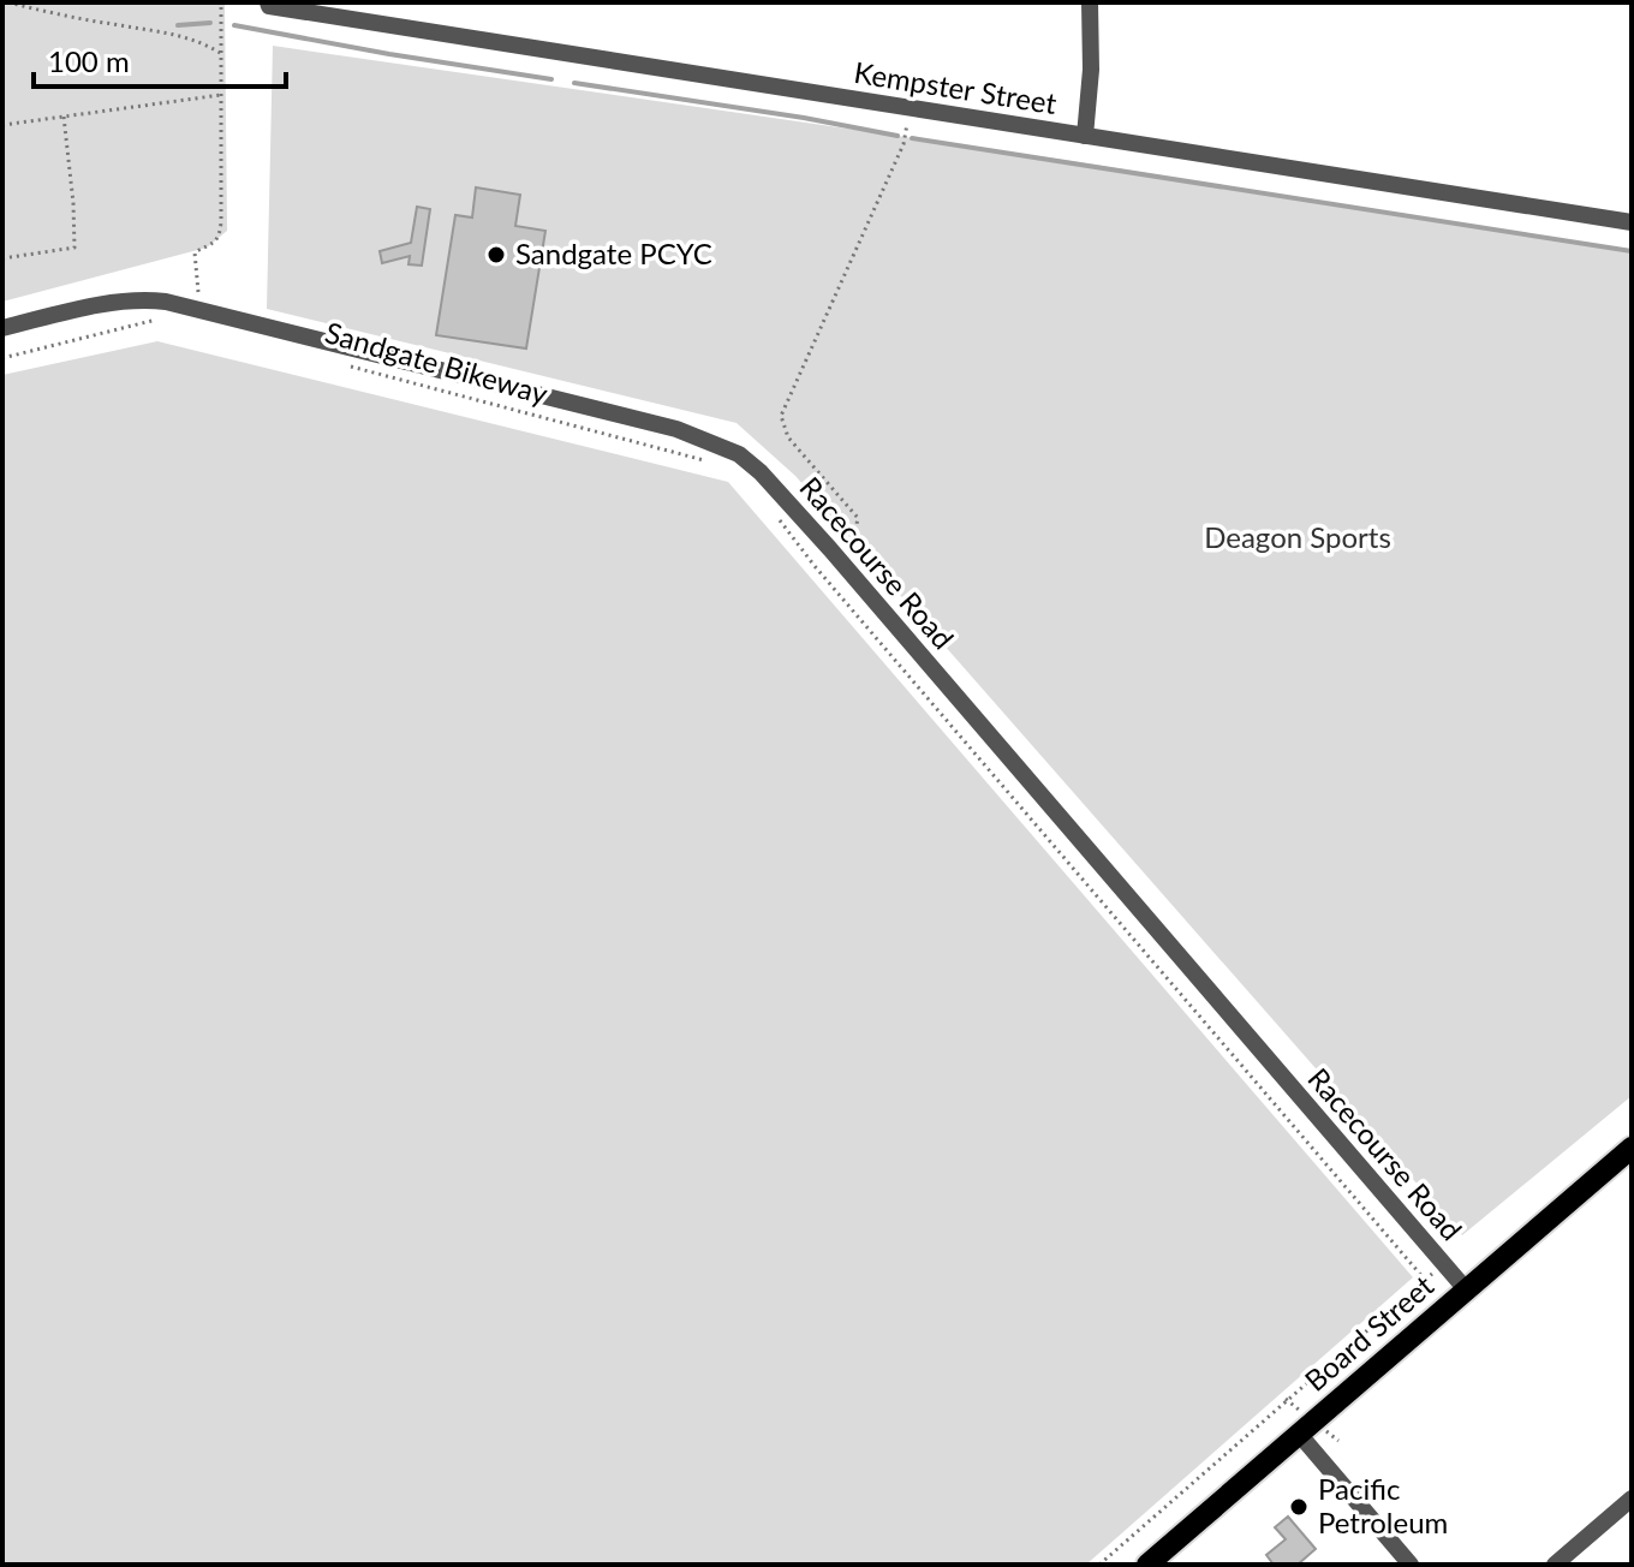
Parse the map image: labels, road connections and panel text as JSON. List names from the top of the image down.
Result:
{
  "streets": {
    "main road": ["Board Street"],
    "street": ["Kempster Street", "Racecourse Road"],
    "path": ["Sandgate Bikeway"]
  },
  "crossings": [
    ["Racecourse Road", "Board Street"]
  ],
  "parks": ["Deagon Sports"],
  "places": ["Sandgate PCYC", "Pacific Petroleum"],
  "scale_bar": "100 m"
}
